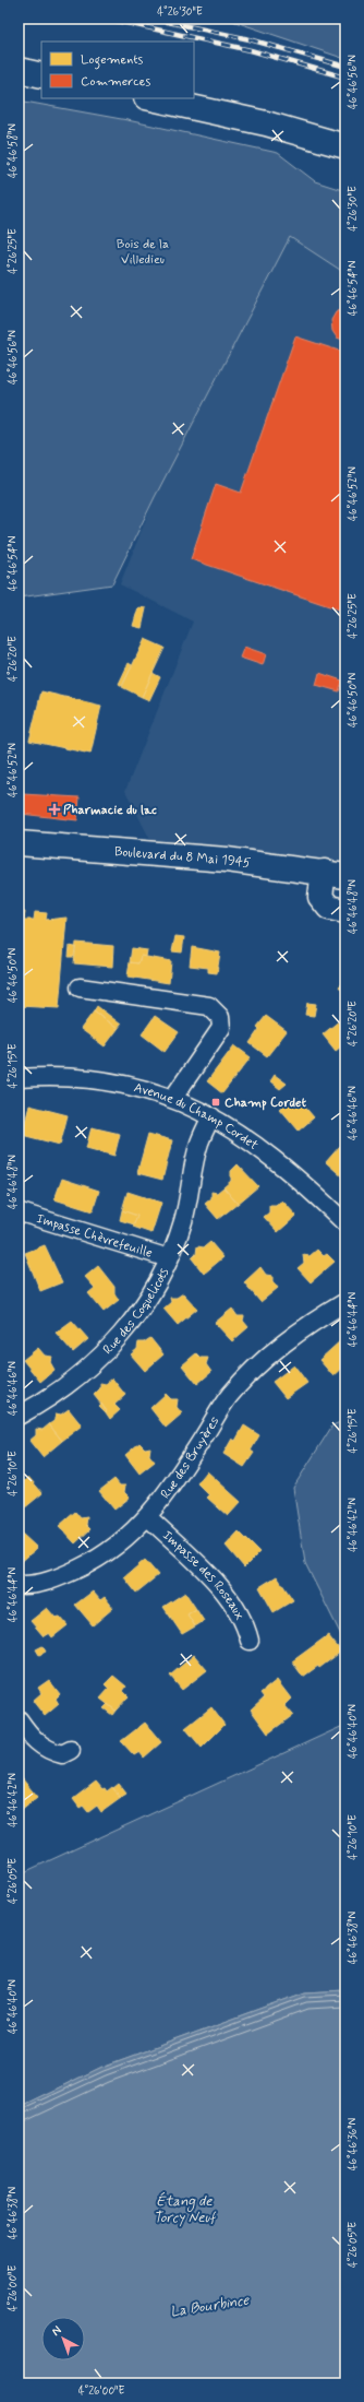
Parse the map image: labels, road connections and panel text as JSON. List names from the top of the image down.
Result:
{
  "streets": {
    "street": [
      "Boulevard du 8 Mai 1945",
      "Avenue du Champ Cordet",
      "Impasse Chèvrefeuille",
      "Rue des Coquelicots",
      "Rue des Bruyères",
      "Impasse des Roseaux"
    ]
  },
  "crossings": [
    ["Avenue du Champ Cordet", "Rue des Coquelicots"],
    ["Impasse Chèvrefeuille", "Rue des Coquelicots"],
    ["Rue des Bruyères", "Impasse des Roseaux"]
  ],
  "water": ["Étang de Torcy Neuf", "La Bourbince"],
  "parks": ["Bois de la Villedieu"],
  "places": {
    "health": ["Pharmacie du lac"],
    "transit": ["Champ Cordet"]
  },
  "legend": ["Logements", "Commerces"],
  "north": "top left",
  "coordinates": [
    "4°26'30\"E",
    "46°46'56\"N",
    "46°46'58\"N",
    "4°26'25\"E",
    "46°46'54\"N",
    "46°46'52\"N",
    "4°26'20\"E",
    "46°46'50\"N",
    "46°46'48\"N",
    "4°26'15\"E",
    "46°46'46\"N",
    "46°46'44\"N",
    "4°26'10\"E",
    "46°46'42\"N",
    "46°46'40\"N",
    "4°26'05\"E",
    "46°46'38\"N",
    "46°46'36\"N",
    "4°26'00\"E"
  ]
}
